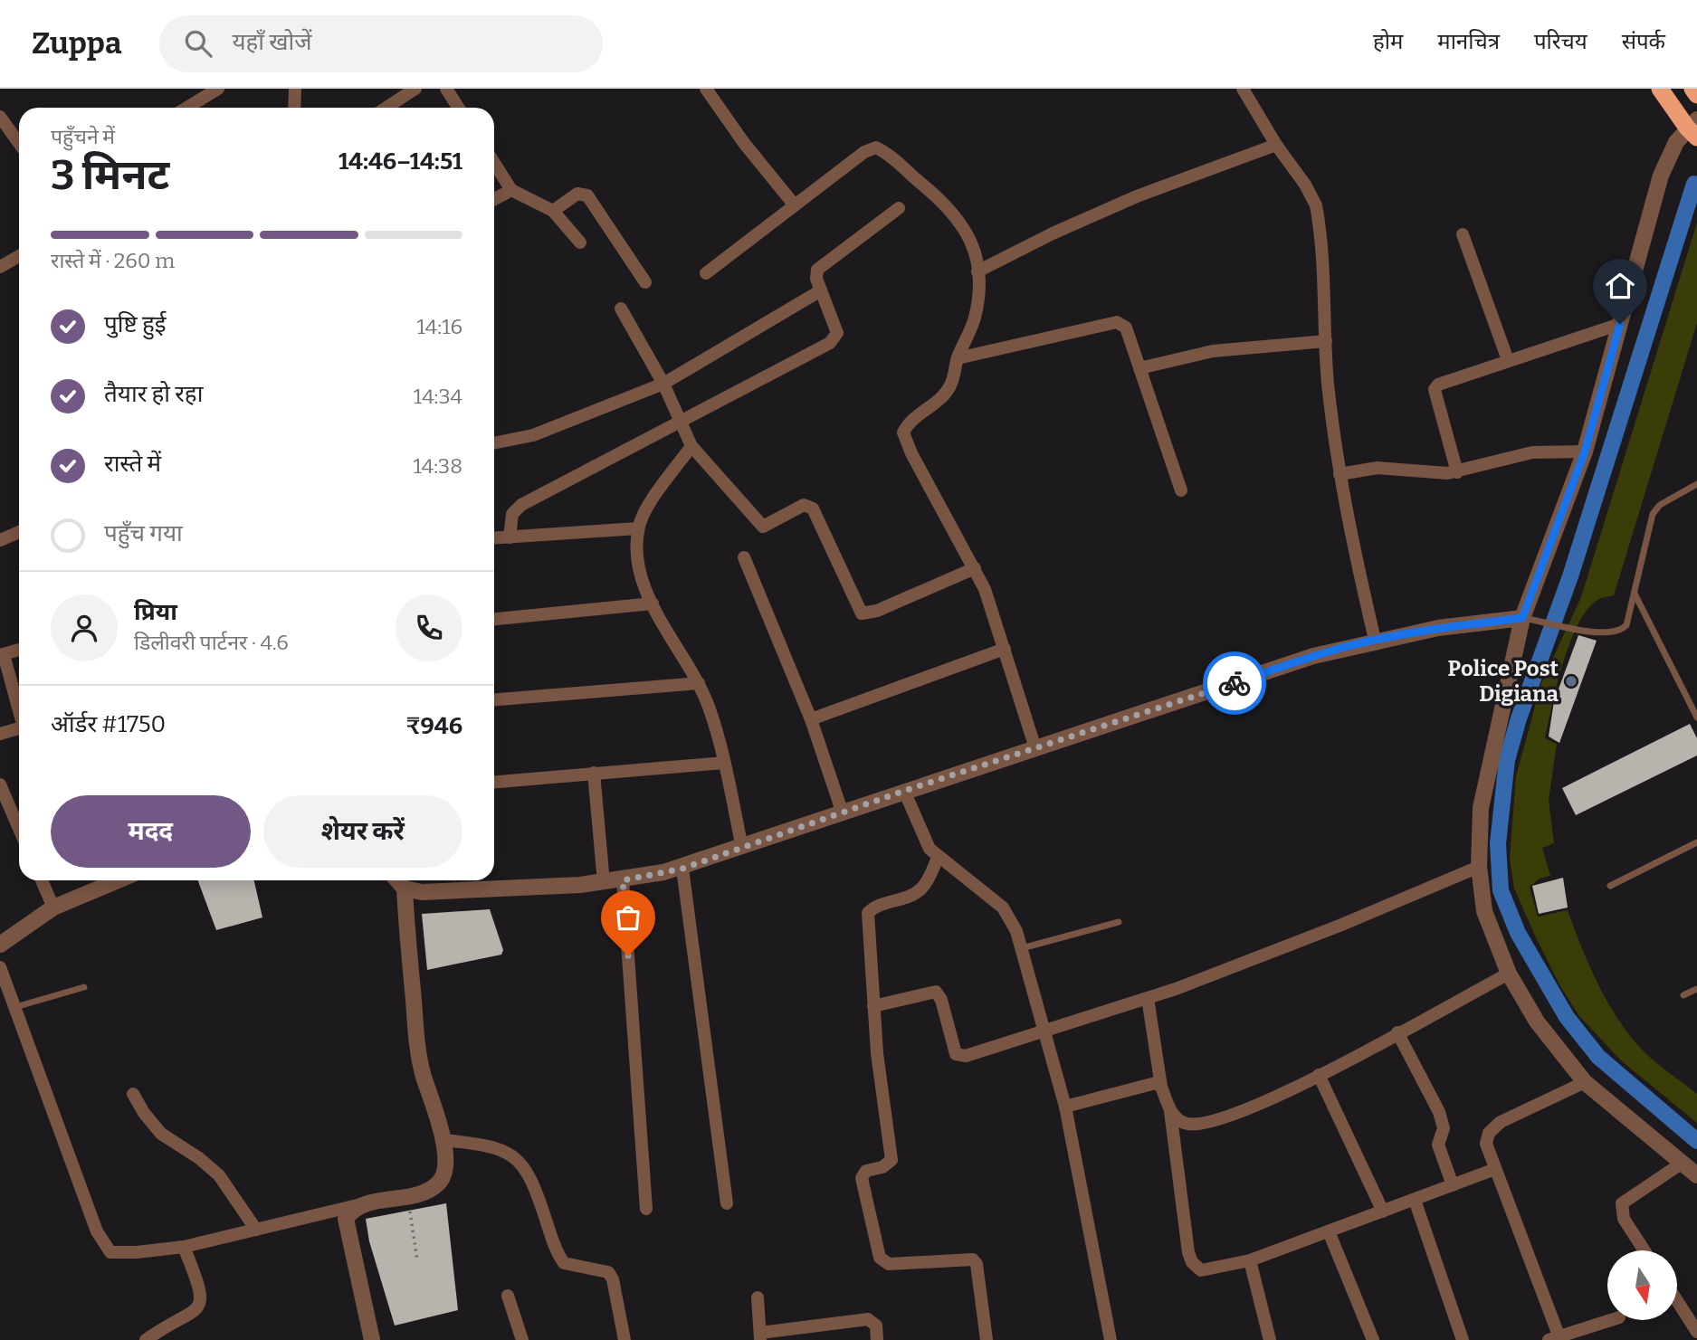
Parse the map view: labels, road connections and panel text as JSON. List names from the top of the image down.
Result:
{
  "places": ["Police Post Digiana"],
  "north": "bottom",
  "page": {
    "header": "Zuppa",
    "search": "यहाँ खोजें",
    "nav": [
      "होम",
      "मानचित्र",
      "परिचय",
      "संपर्क"
    ],
    "heading": ["3 मिनट", "पहुँचने में", "14:46–14:51"],
    "panel": [
      "प्रिया",
      "डिलीवरी पार्टनर · 4.6",
      "ऑर्डर #1750",
      "₹946"
    ],
    "bar": "रास्ते में · 260 m",
    "list": [
      ["पुष्टि हुई", "14:16"],
      ["तैयार हो रहा", "14:34"],
      ["रास्ते में", "14:38"],
      "पहुँच गया"
    ],
    "buttons": ["मदद", "शेयर करें"]
  }
}
